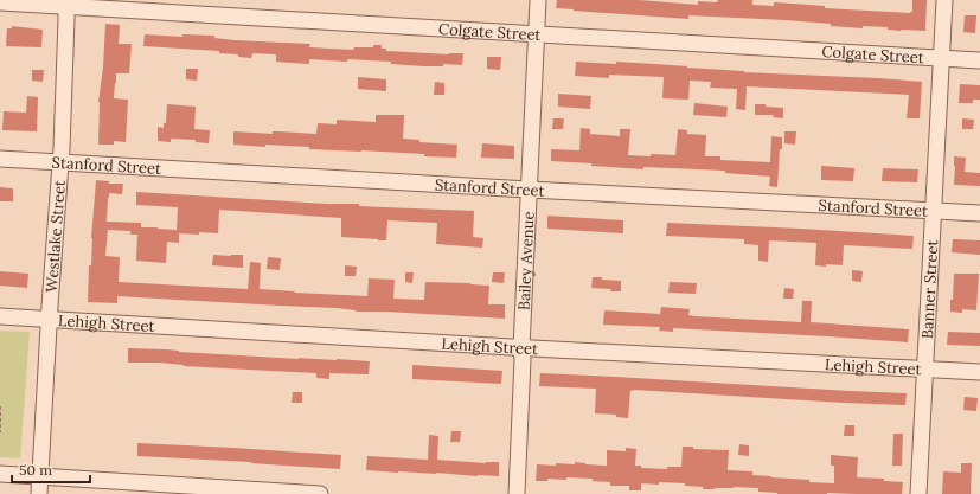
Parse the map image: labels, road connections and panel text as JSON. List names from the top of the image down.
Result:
{
  "streets": {
    "street": [
      "Colgate Street",
      "Stanford Street",
      "Westlake Street",
      "Bailey Avenue",
      "Banner Street",
      "Lehigh Street"
    ]
  },
  "crossings": [
    ["Colgate Street", "Westlake Street"],
    ["Colgate Street", "Bailey Avenue"],
    ["Colgate Street", "Banner Street"],
    ["Stanford Street", "Westlake Street"],
    ["Stanford Street", "Bailey Avenue"],
    ["Stanford Street", "Banner Street"],
    ["Westlake Street", "Lehigh Street"],
    ["Bailey Avenue", "Lehigh Street"],
    ["Banner Street", "Lehigh Street"]
  ],
  "scale_bar": "50 m"
}
